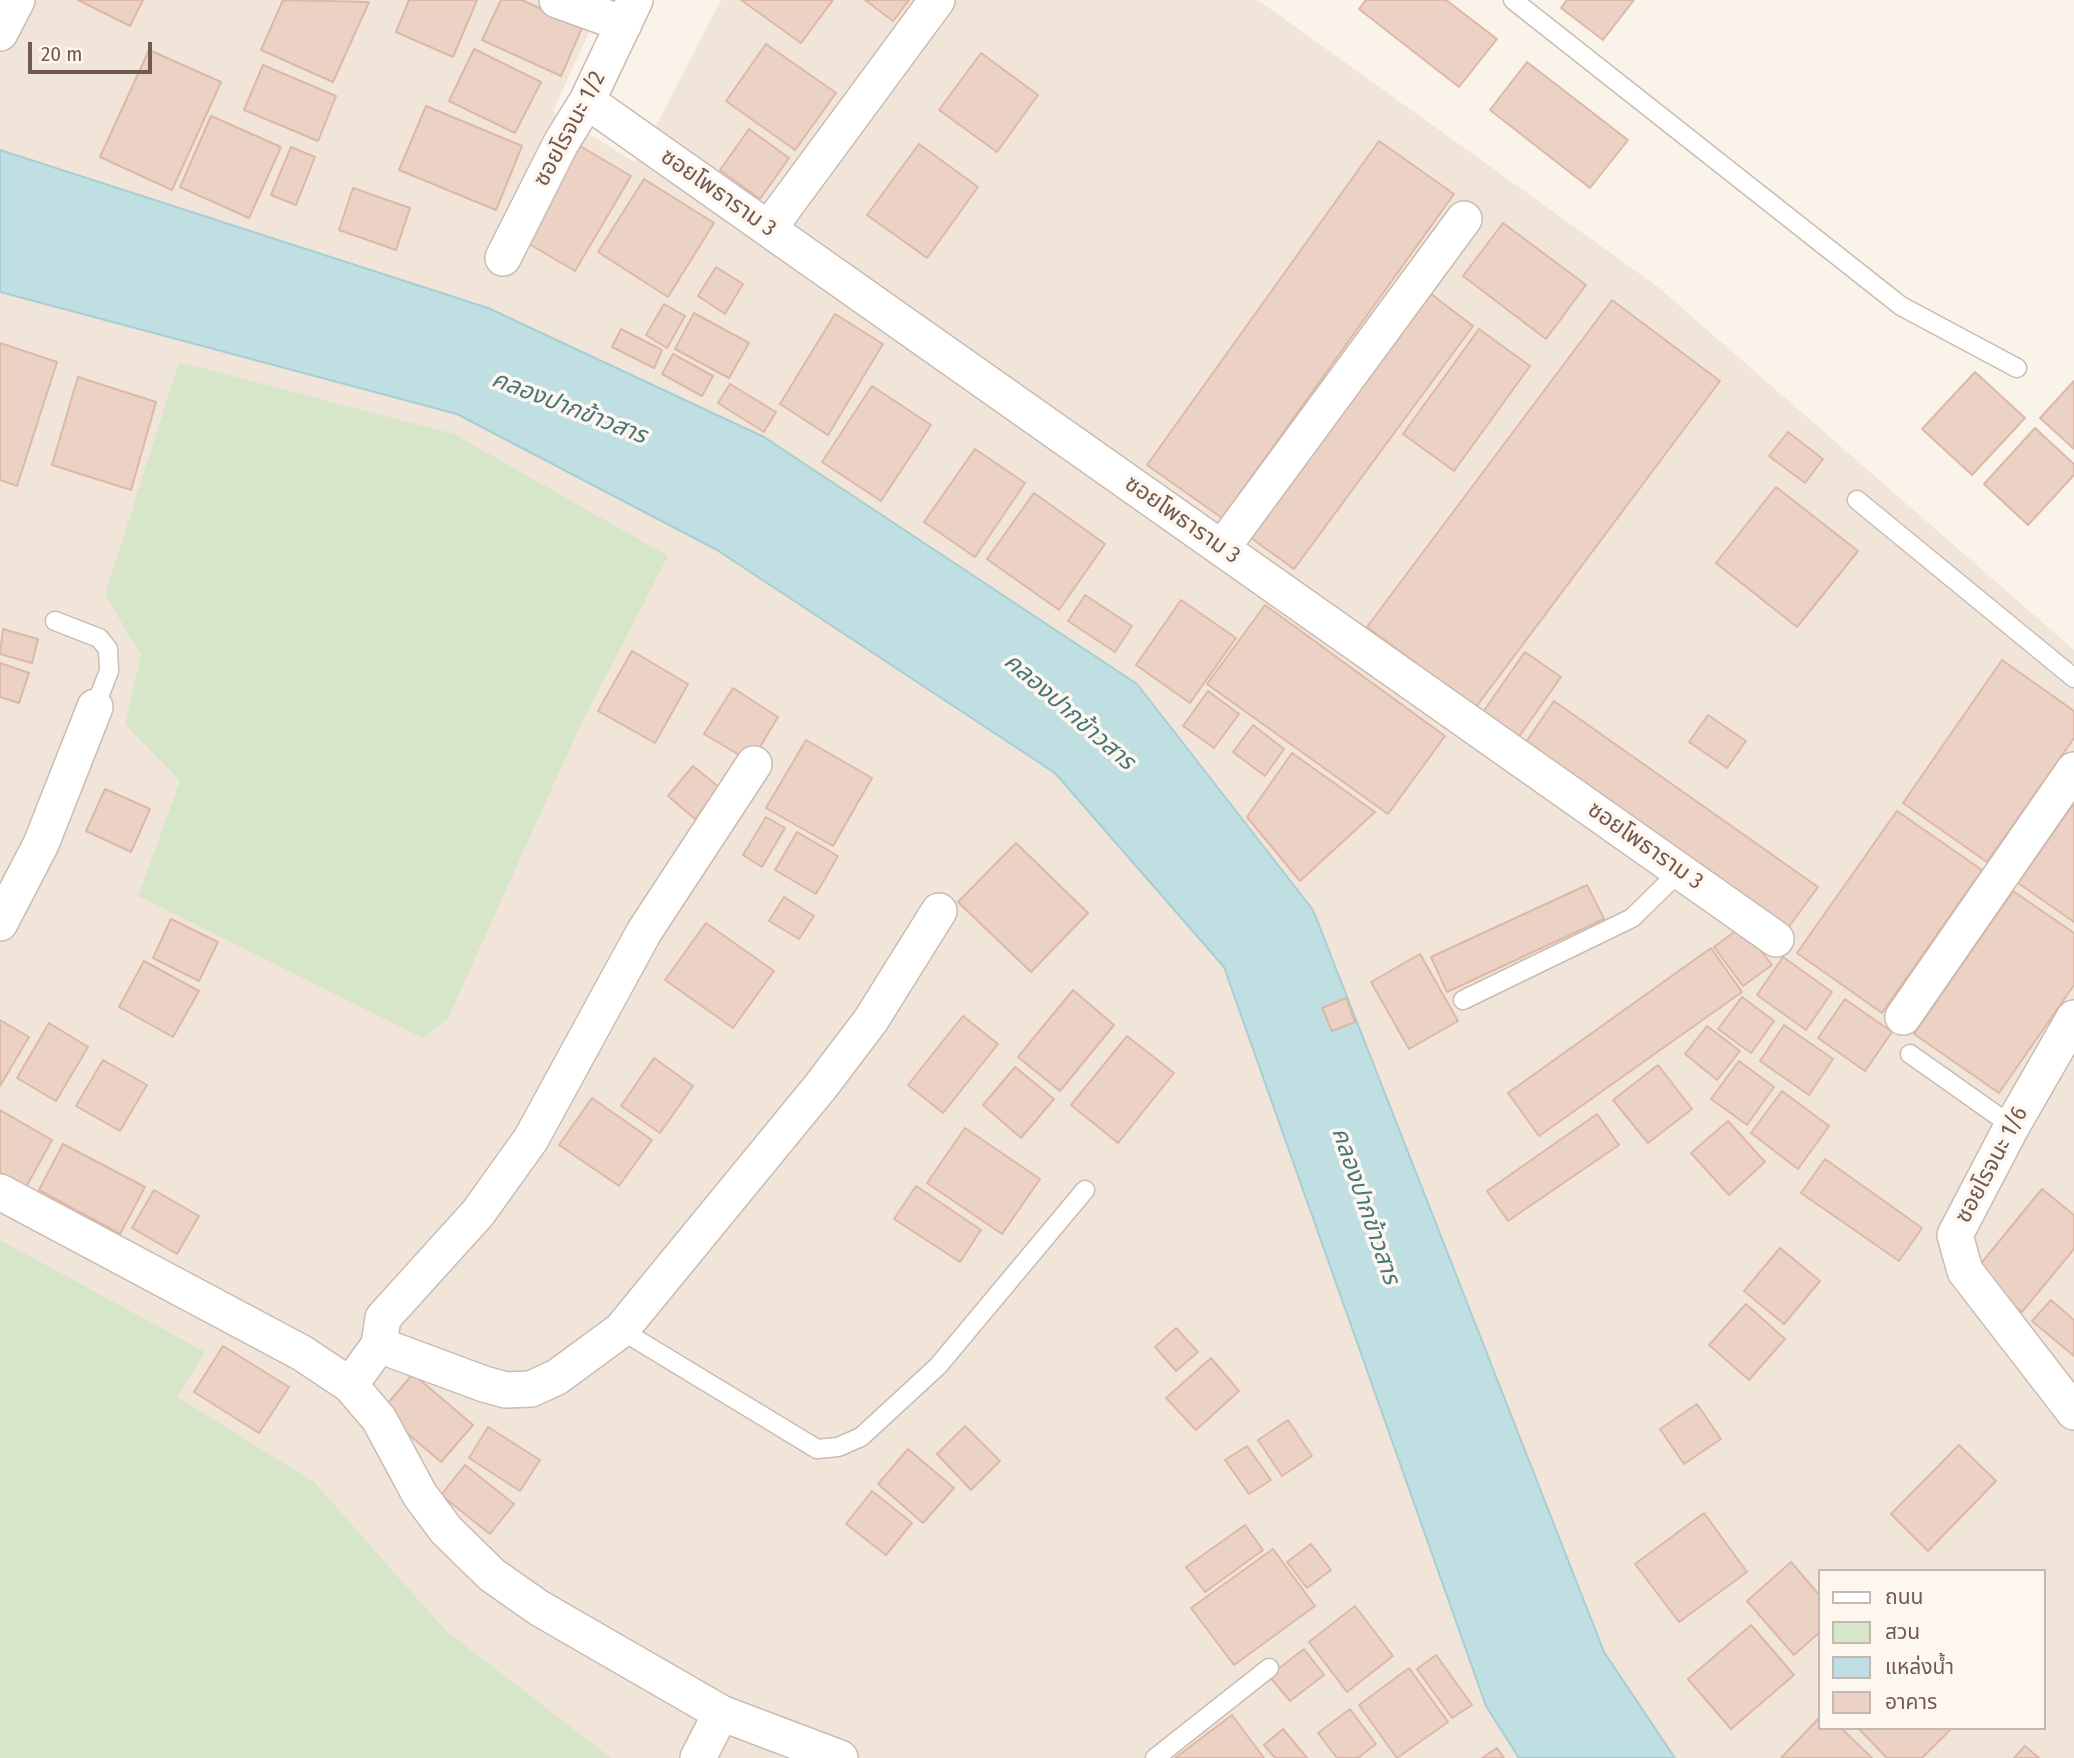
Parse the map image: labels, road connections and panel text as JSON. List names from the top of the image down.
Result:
{
  "streets": {
    "street": ["ซอยโรจนะ 1/2", "ซอยโพธาราม 3", "ซอยโรจนะ 1/6"]
  },
  "crossings": [
    ["ซอยโรจนะ 1/2", "ซอยโพธาราม 3"]
  ],
  "water": ["คลองปากข้าวสาร"],
  "legend": [
    "ถนน",
    "สวน",
    "แหล่งน้ำ",
    "อาคาร"
  ],
  "scale_bar": "20 m"
}
